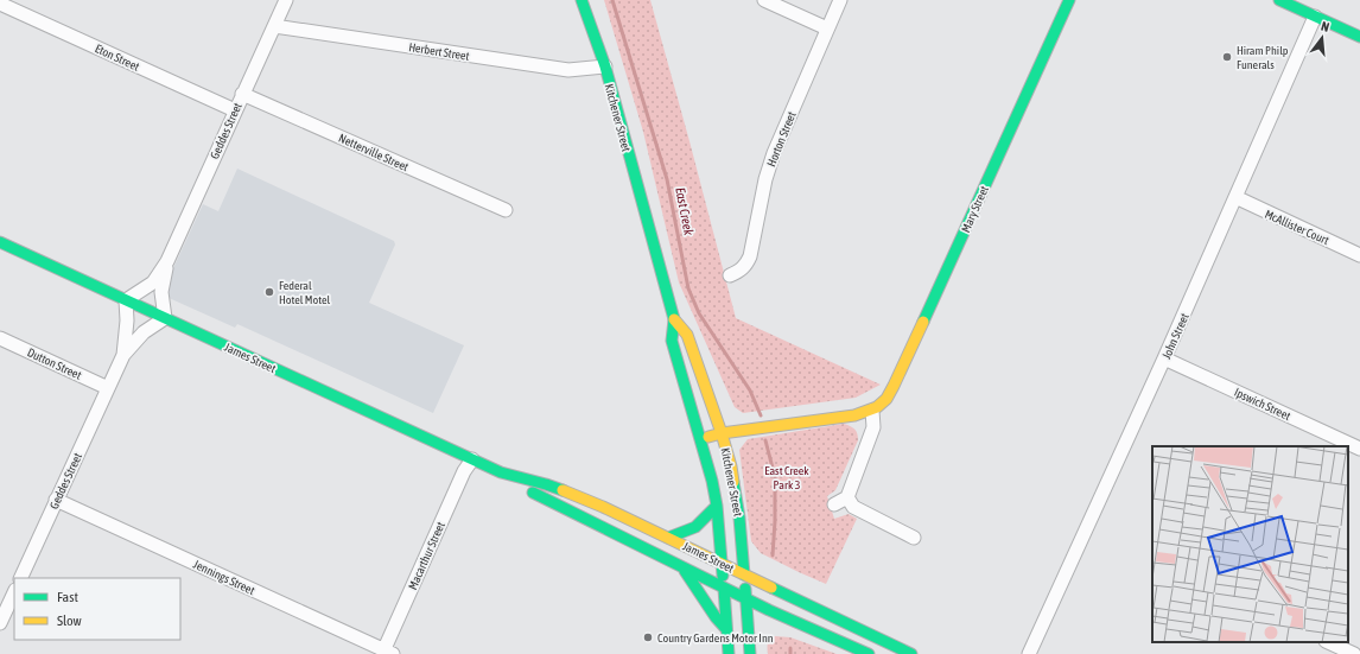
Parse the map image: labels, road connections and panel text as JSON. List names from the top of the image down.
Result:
{
  "streets": {
    "main road": ["Kitchener Street", "Mary Street", "James Street"],
    "street": [
      "Herbert Street",
      "Eton Street",
      "Geddes Street",
      "Horton Street",
      "Netterville Street",
      "McAllister Court",
      "John Street",
      "Dutton Street",
      "Ipswich Street",
      "Macarthur Street",
      "Jennings Street"
    ]
  },
  "crossings": [
    ["Herbert Street", "Kitchener Street"],
    ["Herbert Street", "Geddes Street"],
    ["Eton Street", "Geddes Street"],
    ["Kitchener Street", "Mary Street"],
    ["Kitchener Street", "James Street"],
    ["Geddes Street", "Netterville Street"],
    ["Geddes Street", "James Street"],
    ["Geddes Street", "Dutton Street"],
    ["Geddes Street", "Jennings Street"],
    ["McAllister Court", "John Street"],
    ["John Street", "Ipswich Street"],
    ["James Street", "Macarthur Street"],
    ["Macarthur Street", "Jennings Street"]
  ],
  "water": ["East Creek"],
  "parks": ["East Creek Park 3"],
  "places": ["Hiram Philp Funerals", "Federal Hotel Motel", "Country Gardens Motor Inn"],
  "legend": ["Fast", "Slow"],
  "north": "top"
}
